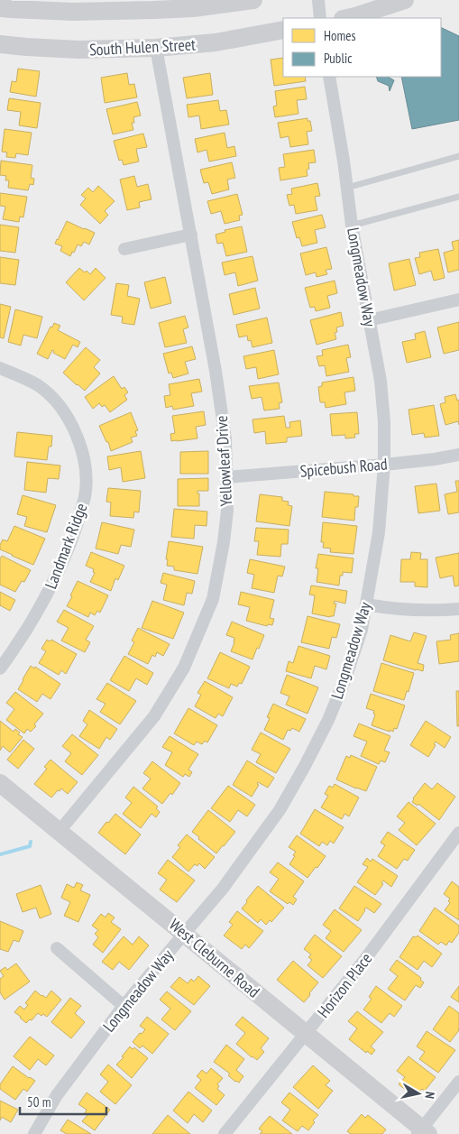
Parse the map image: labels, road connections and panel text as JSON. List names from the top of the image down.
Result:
{
  "streets": {
    "main road": ["South Hulen Street", "West Cleburne Road"],
    "street": [
      "Longmeadow Way",
      "Yellowleaf Drive",
      "Spicebush Road",
      "Landmark Ridge",
      "Horizon Place"
    ]
  },
  "crossings": [
    ["South Hulen Street", "Yellowleaf Drive"],
    ["Longmeadow Way", "Spicebush Road"],
    ["Longmeadow Way", "West Cleburne Road"],
    ["Yellowleaf Drive", "Spicebush Road"],
    ["Yellowleaf Drive", "West Cleburne Road"],
    ["West Cleburne Road", "Horizon Place"]
  ],
  "legend": ["Homes", "Public"],
  "scale_bar": "50 m",
  "north": "right"
}
